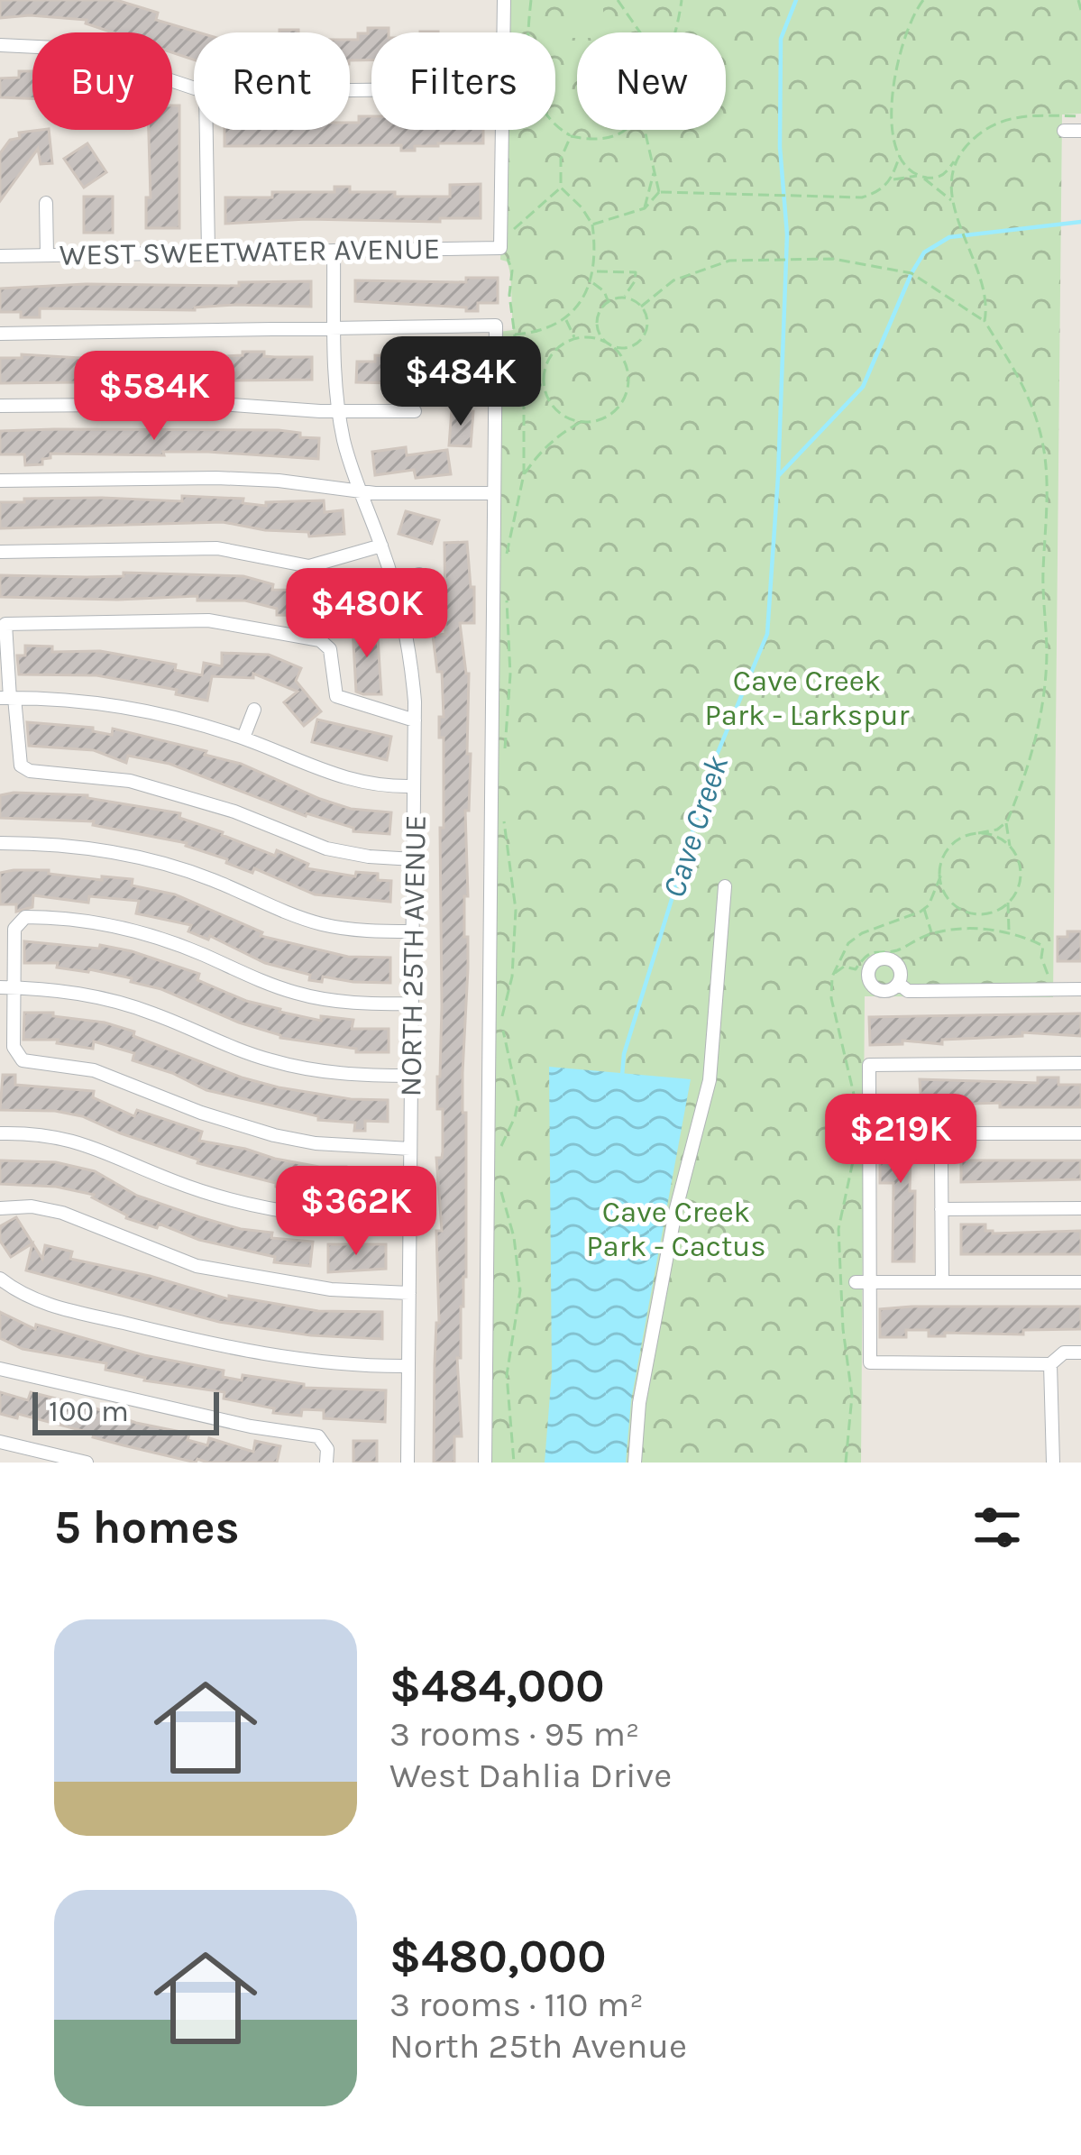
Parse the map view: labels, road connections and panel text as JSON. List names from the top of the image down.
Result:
{
  "streets": {
    "street": ["WEST SWEETWATER AVENUE", "NORTH 25TH AVENUE"]
  },
  "crossings": [
    ["WEST SWEETWATER AVENUE", "NORTH 25TH AVENUE"]
  ],
  "water": ["Cave Creek"],
  "parks": ["Cave Creek Park - Larkspur", "Cave Creek Park - Cactus"],
  "scale_bar": "100 m",
  "page": {
    "chip": [
      "Buy",
      "Rent",
      "Filters",
      "New"
    ],
    "price": [
      "$484K",
      "$584K",
      "$480K",
      "$219K",
      "$362K"
    ],
    "scale": "100 m",
    "heading": "5 homes",
    "list": [
      {
        "name": "$484,000",
        "note": "3 rooms · 95 m² · West Dahlia Drive"
      },
      {
        "name": "$480,000",
        "note": "3 rooms · 110 m² · North 25th Avenue"
      }
    ]
  }
}
